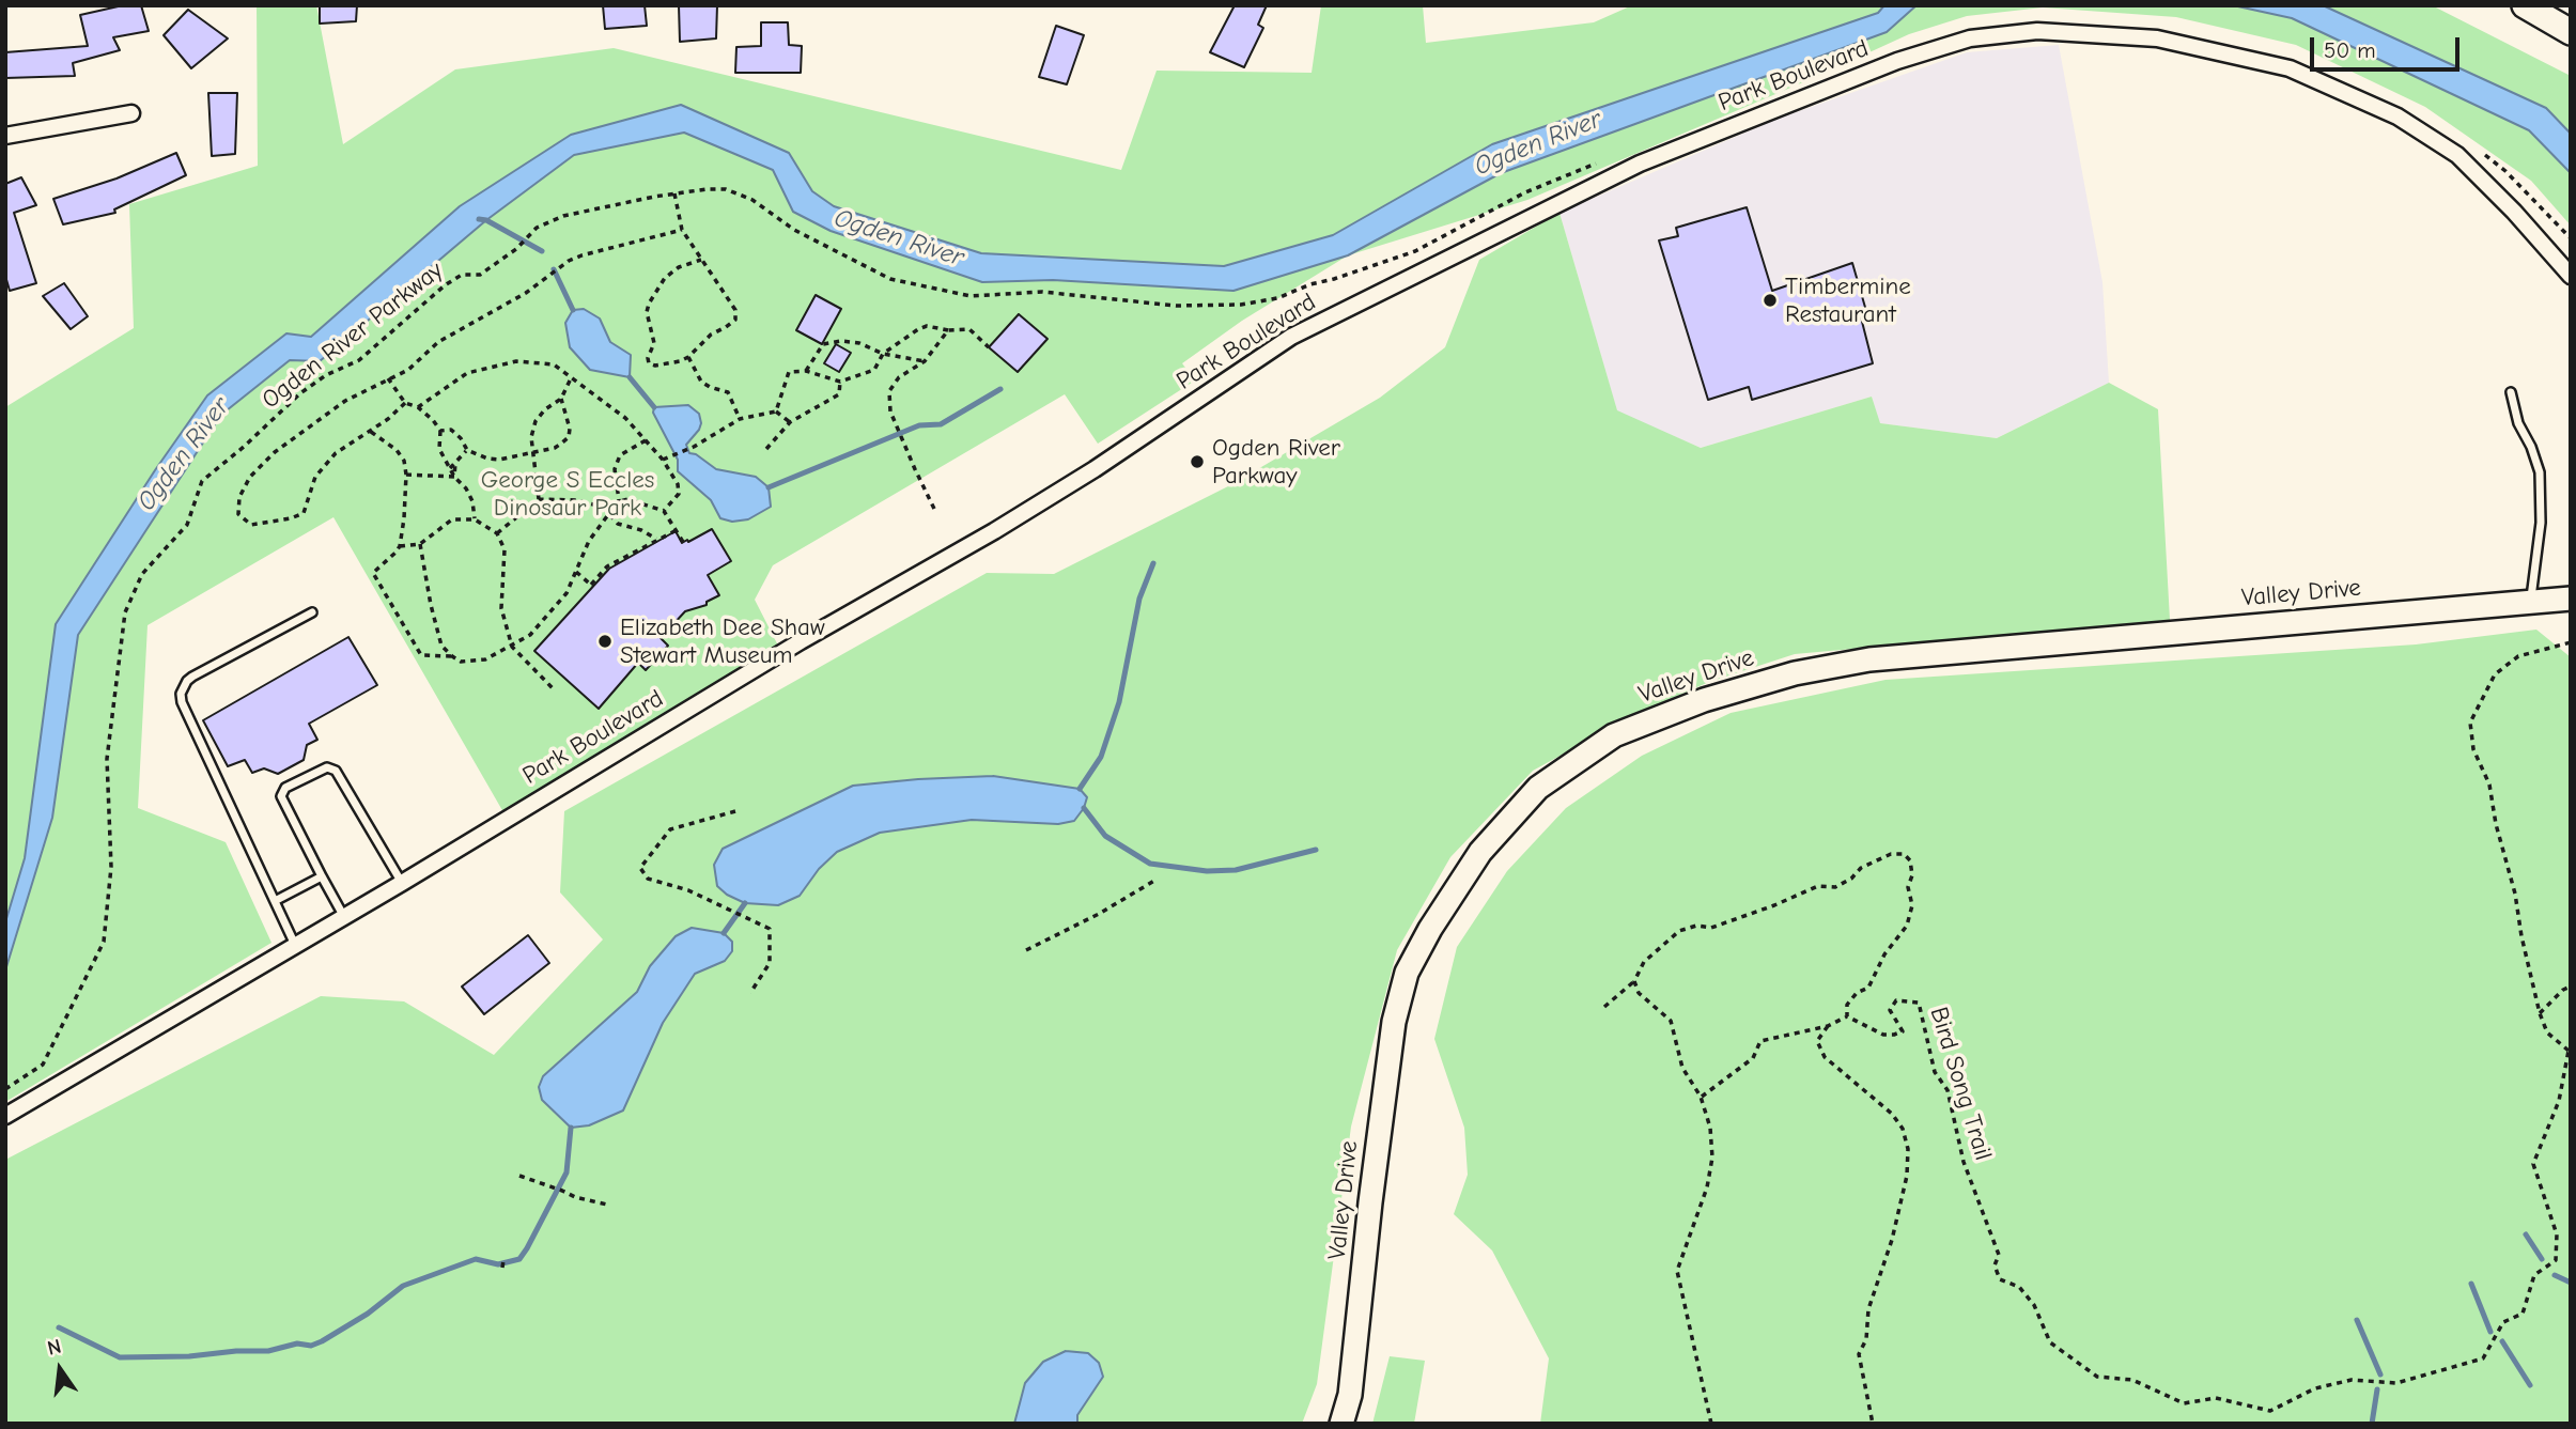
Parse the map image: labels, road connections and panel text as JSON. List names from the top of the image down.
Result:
{
  "streets": {
    "street": ["Park Boulevard", "Valley Drive"],
    "path": ["Ogden River Parkway", "Bird Song Trail"]
  },
  "water": ["Ogden River"],
  "parks": ["George S Eccles Dinosaur Park"],
  "places": ["Timbermine Restaurant", "Ogden River Parkway", "Elizabeth Dee Shaw Stewart Museum"],
  "scale_bar": "50 m",
  "north": "top"
}
